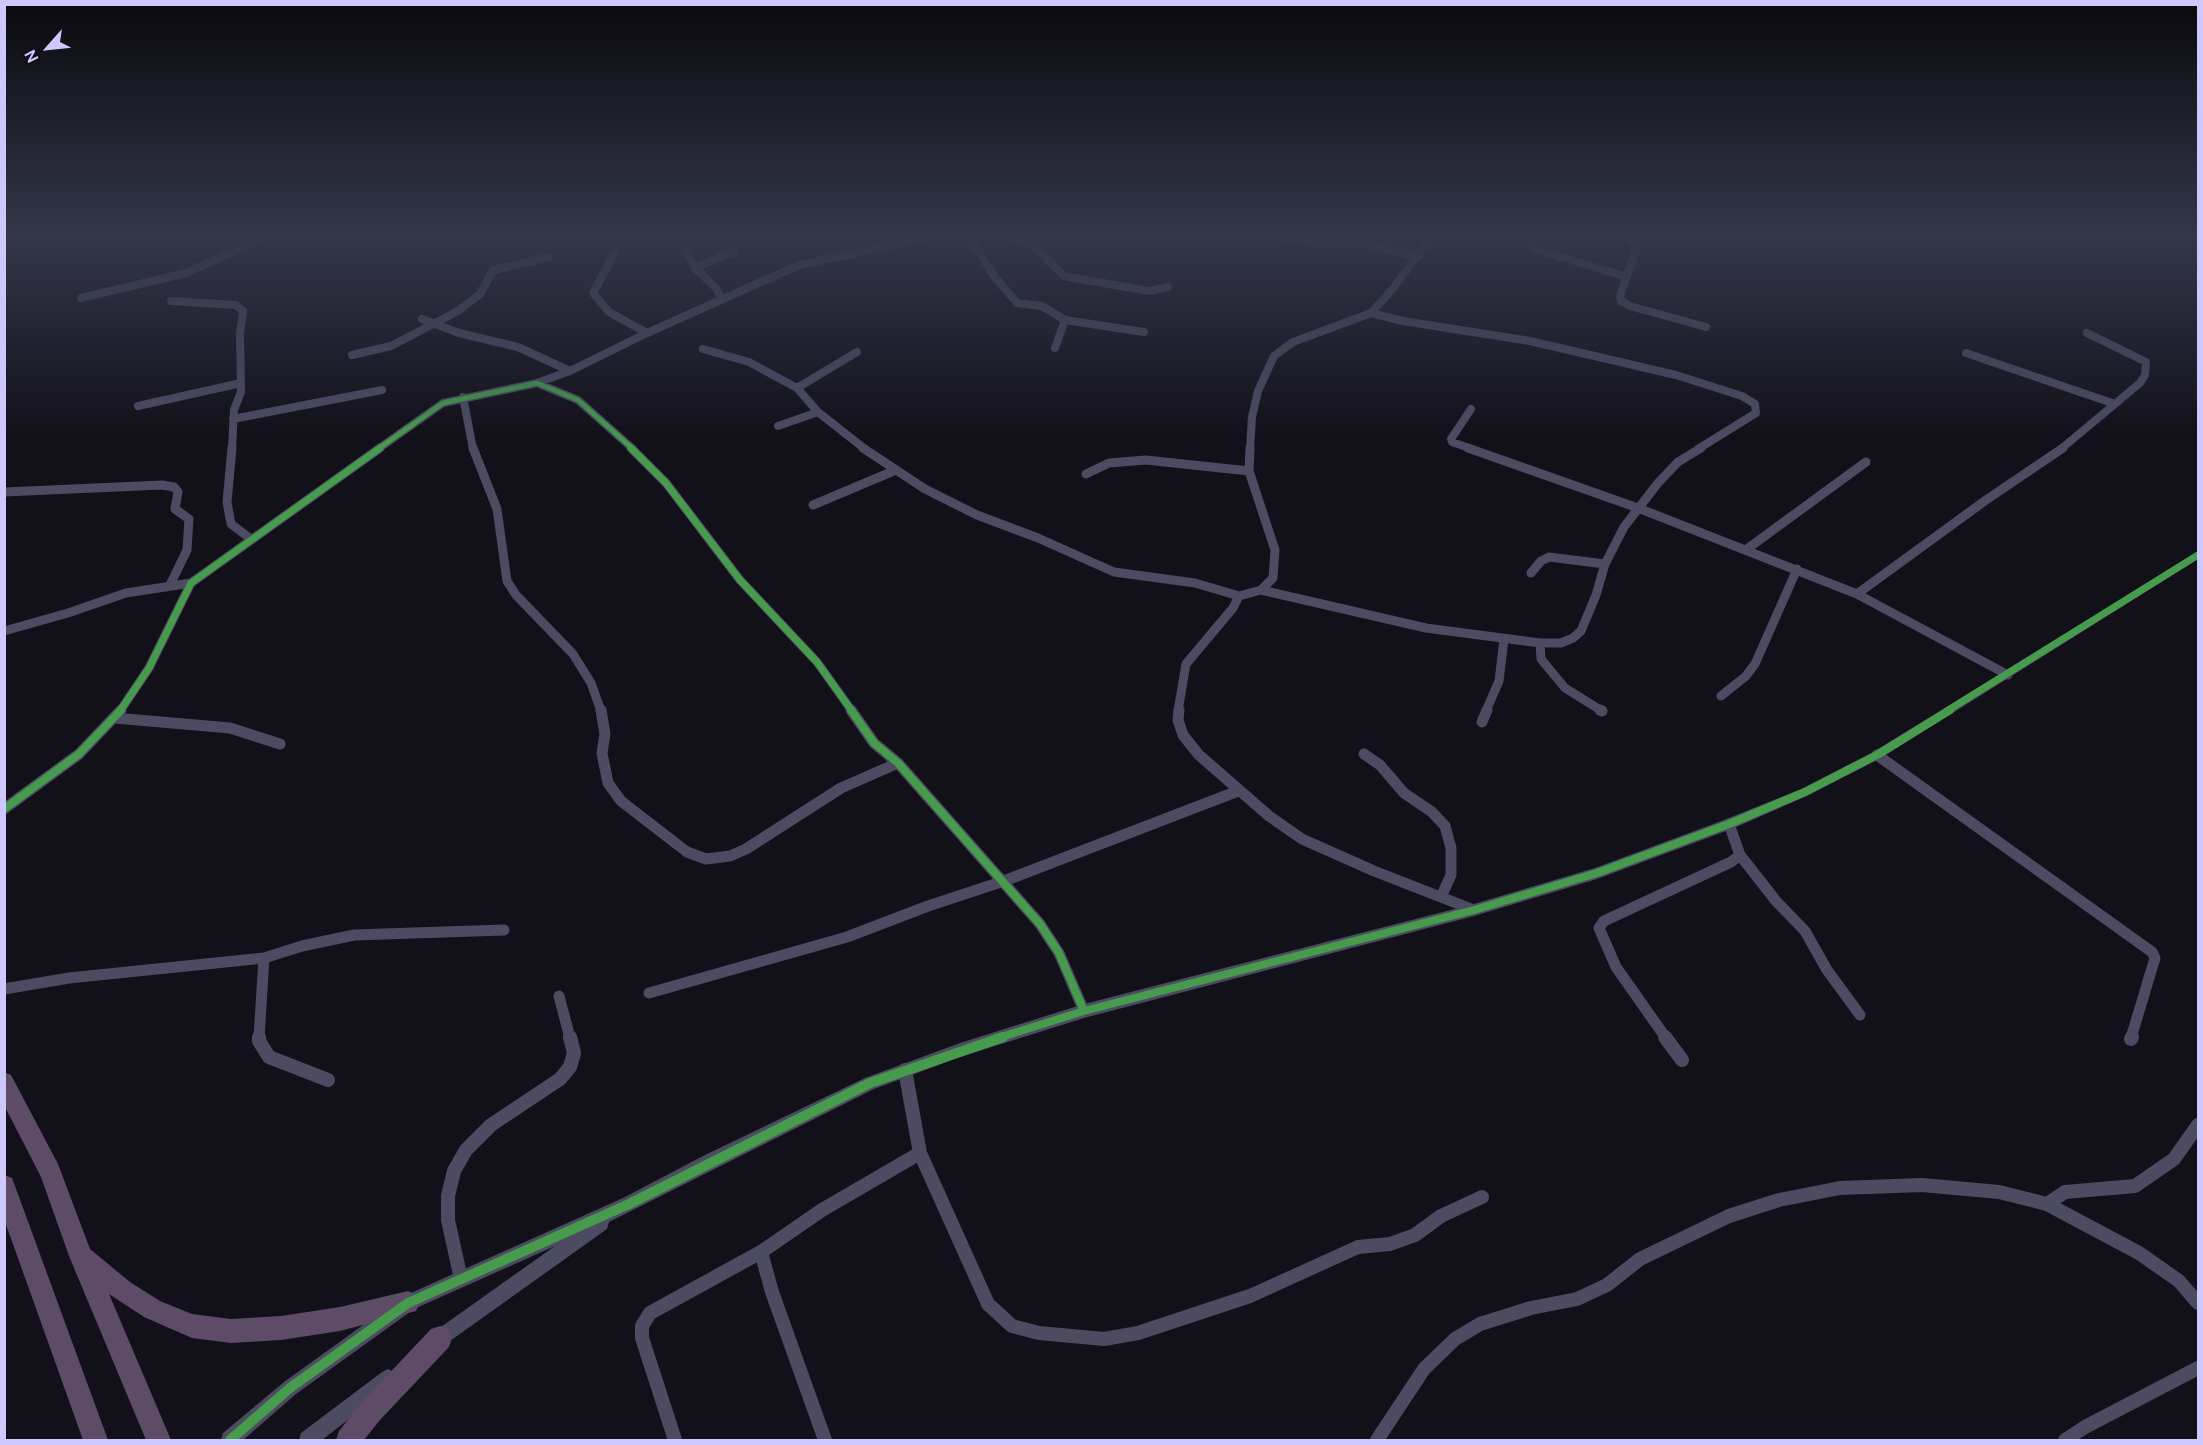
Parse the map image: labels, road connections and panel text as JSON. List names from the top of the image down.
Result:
{
  "north": "bottom left"
}
